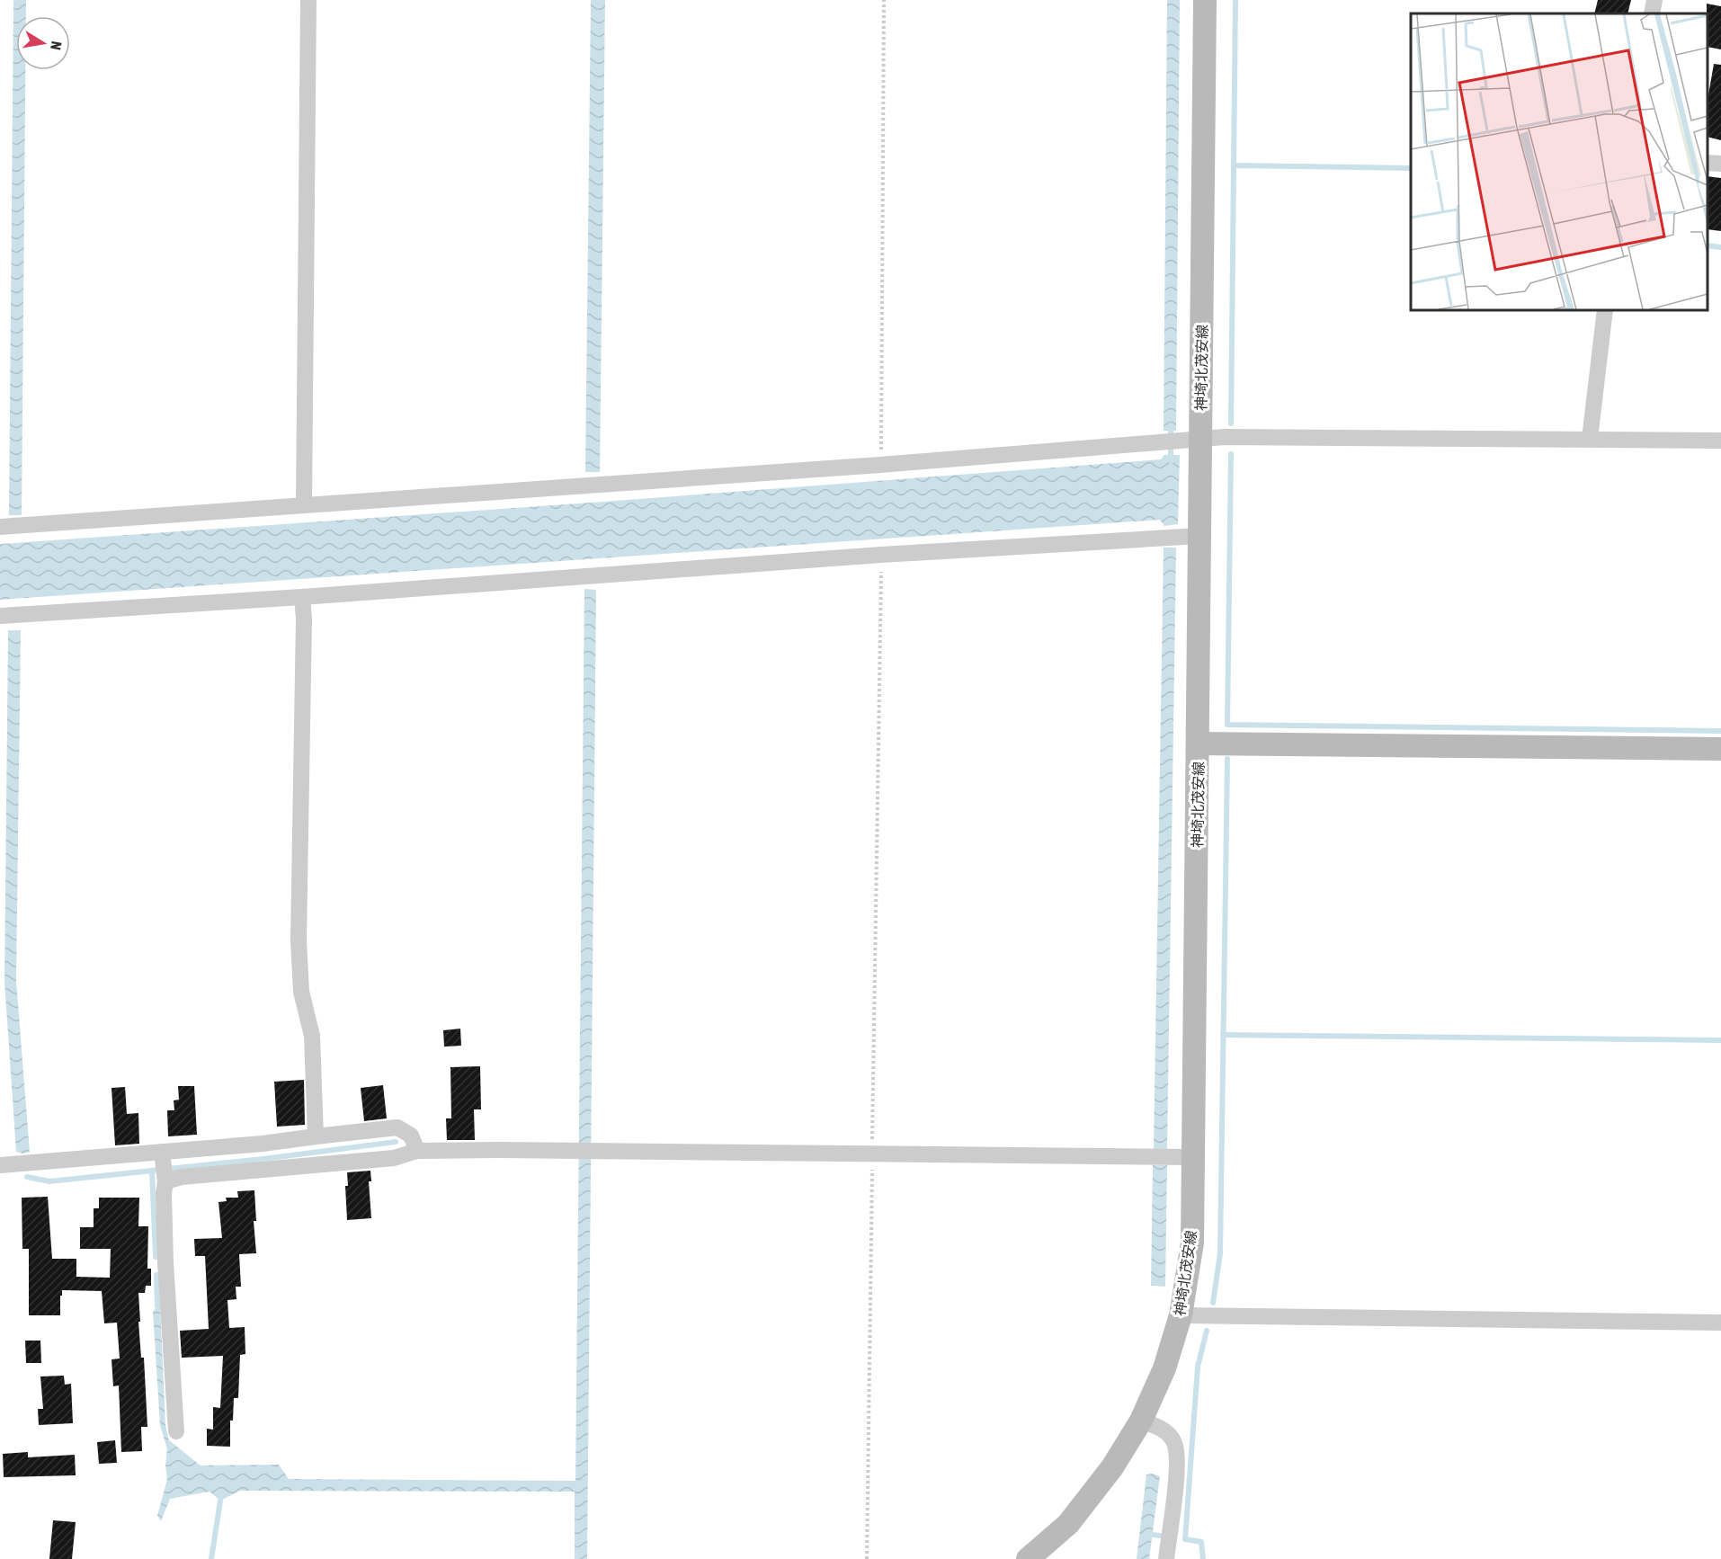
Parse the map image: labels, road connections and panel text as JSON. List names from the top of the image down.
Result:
{
  "streets": {
    "main road": ["神埼北茂安線"]
  },
  "north": "right"
}
